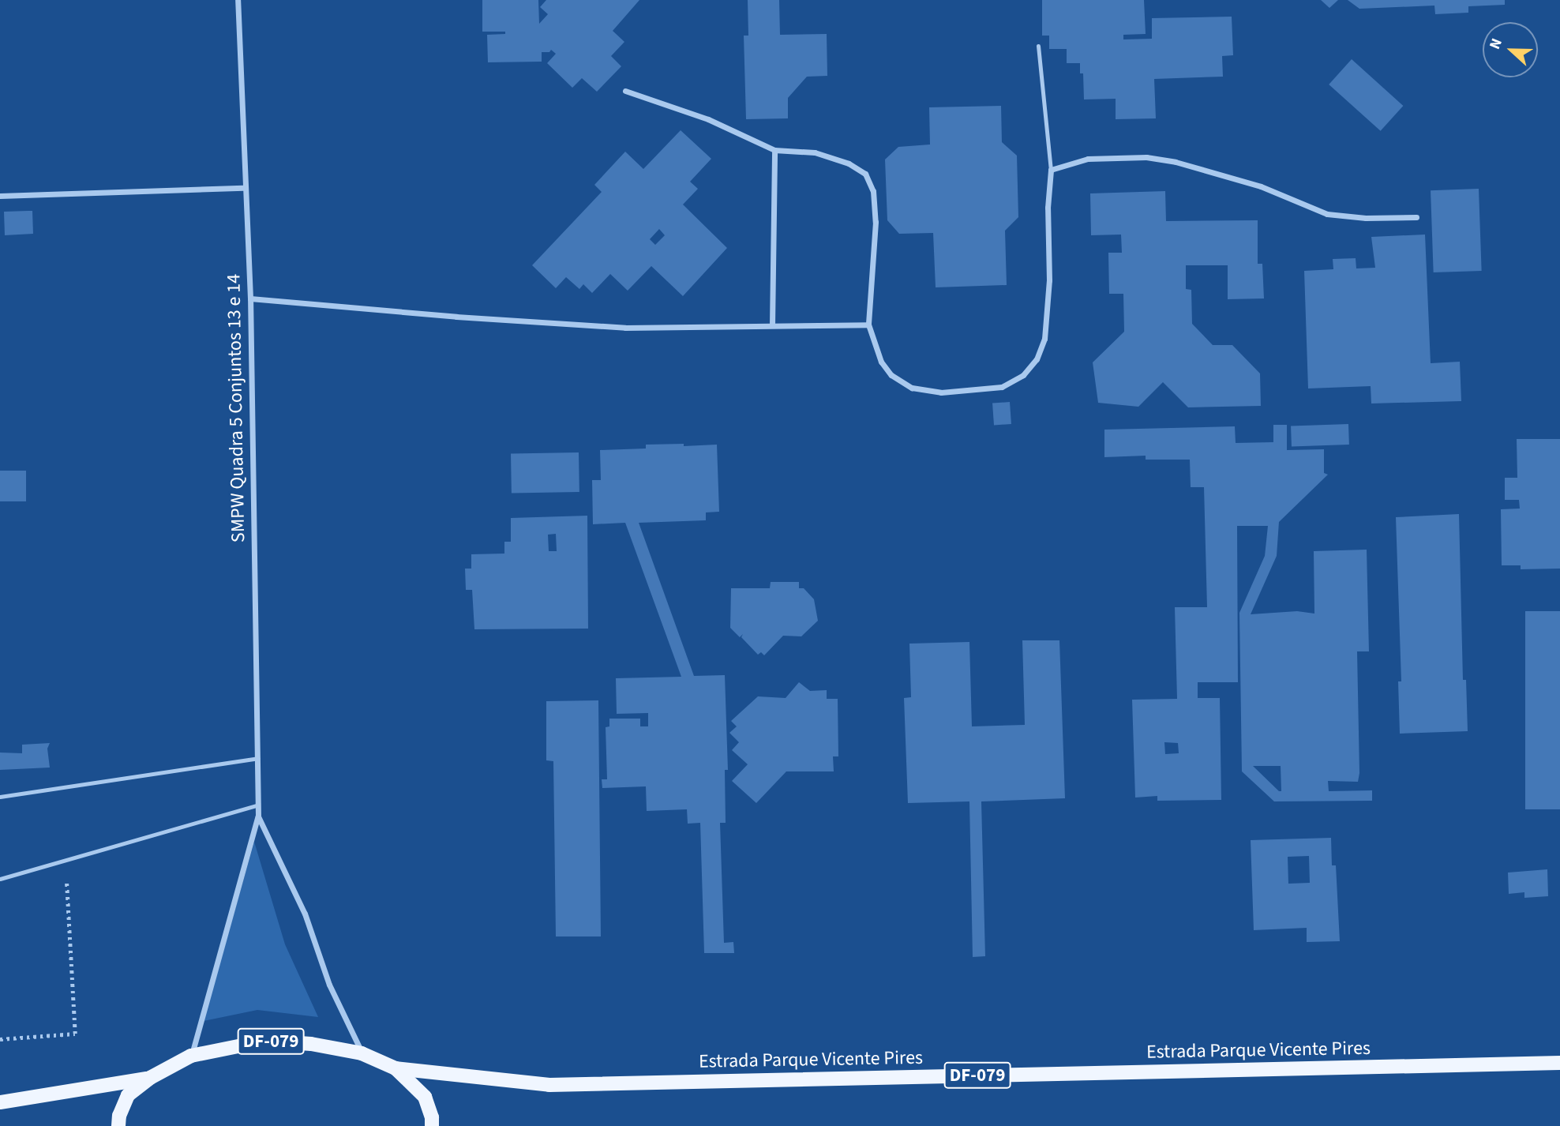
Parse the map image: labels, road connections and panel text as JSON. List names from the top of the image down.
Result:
{
  "streets": {
    "main road": ["DF-079", "Estrada Parque Vicente Pires"],
    "street": ["SMPW Quadra 5 Conjuntos 13 e 14"]
  },
  "crossings": [
    ["SMPW Quadra 5 Conjuntos 13 e 14", "DF-079"],
    ["DF-079", "Estrada Parque Vicente Pires"]
  ],
  "north": "left"
}
